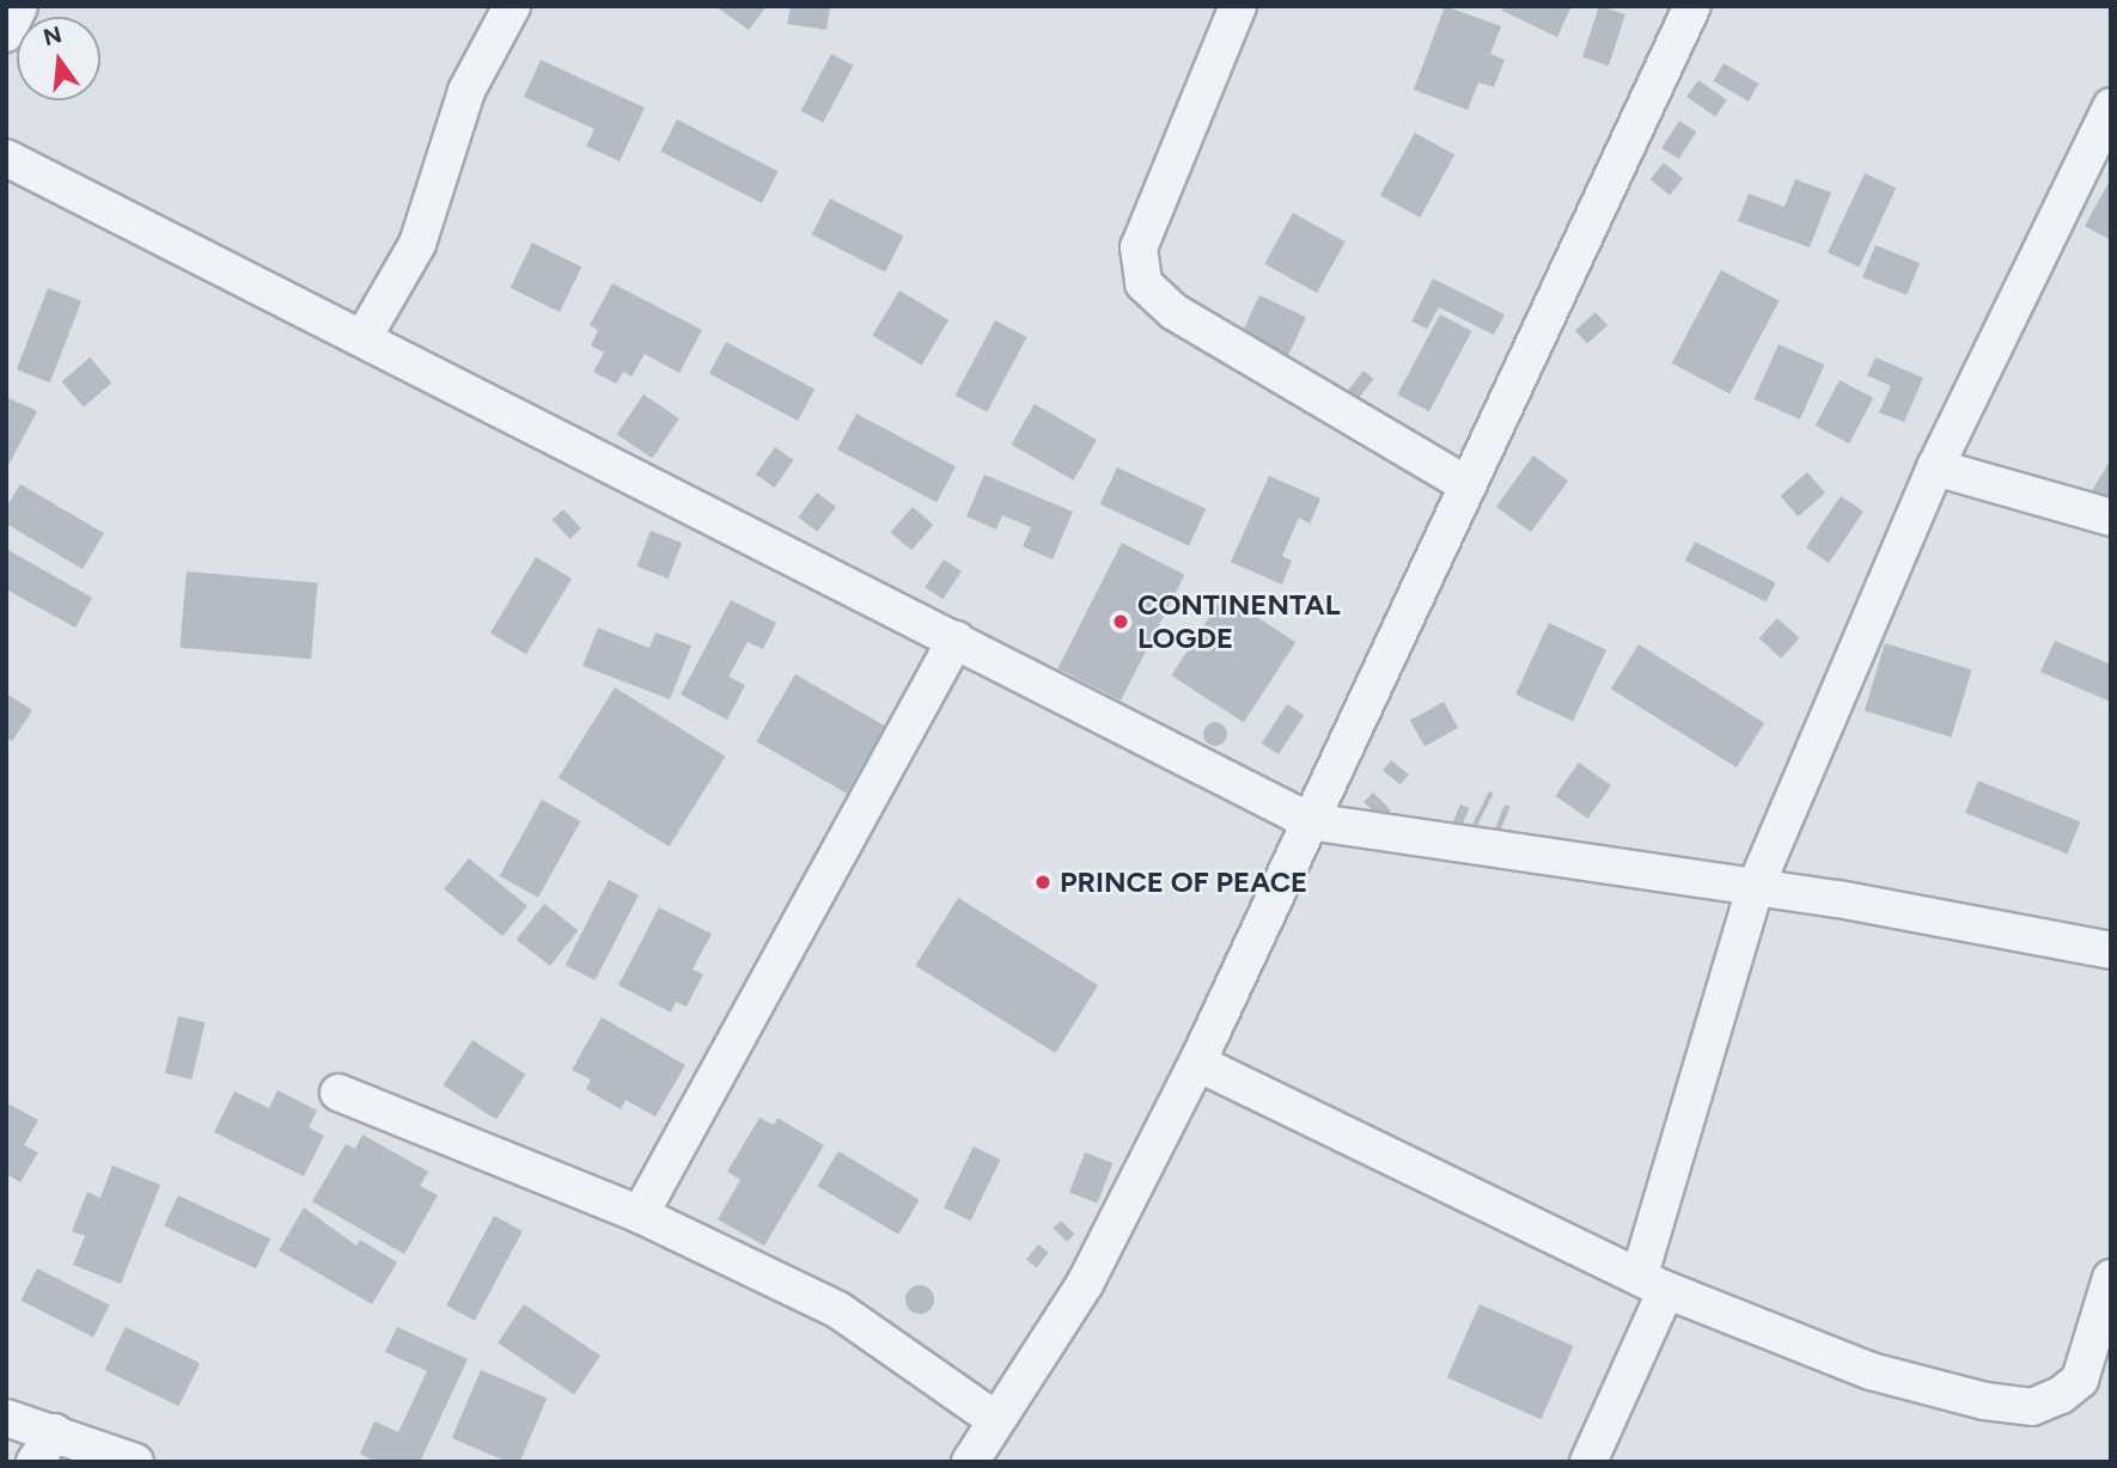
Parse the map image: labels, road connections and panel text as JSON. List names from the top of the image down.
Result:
{
  "places": ["CONTINENTAL LOGDE", "PRINCE OF PEACE"],
  "north": "top"
}
